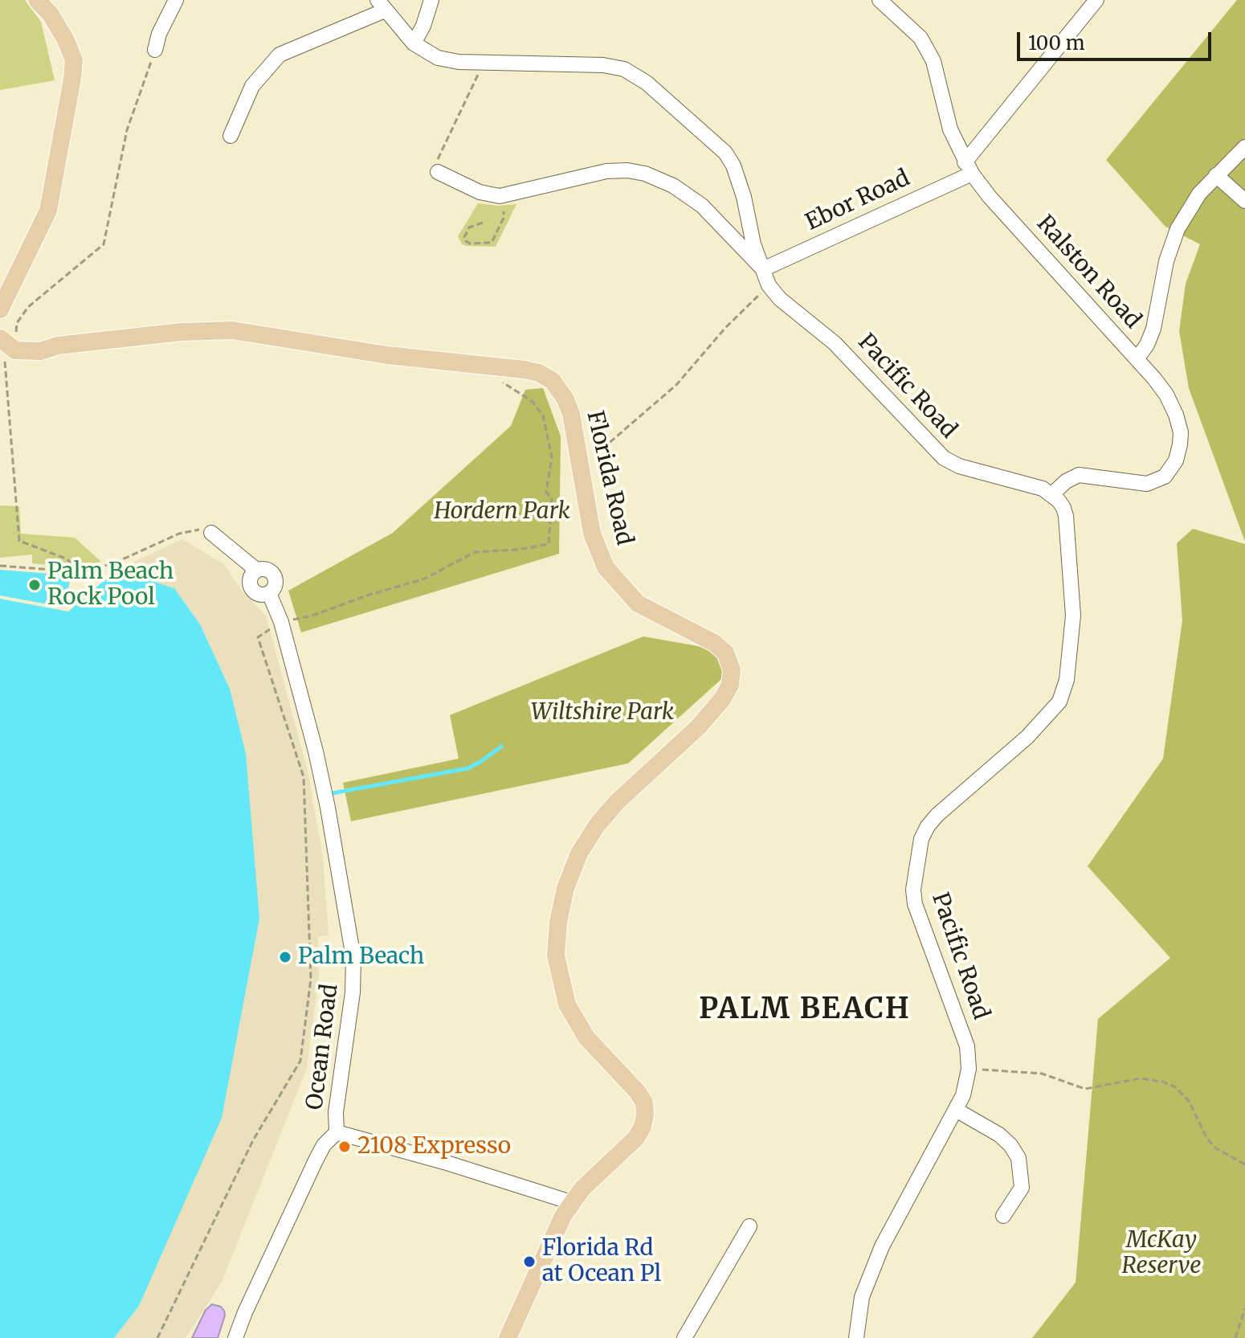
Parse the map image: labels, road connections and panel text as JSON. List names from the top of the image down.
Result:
{
  "streets": {
    "main road": ["Florida Road"],
    "street": [
      "Ebor Road",
      "Ralston Road",
      "Pacific Road",
      "Ocean Road"
    ]
  },
  "crossings": [
    ["Ebor Road", "Ralston Road"],
    ["Ebor Road", "Pacific Road"],
    ["Ralston Road", "Pacific Road"]
  ],
  "districts": ["PALM BEACH"],
  "parks": ["Hordern Park", "Wiltshire Park", "McKay Reserve"],
  "places": [
    "Palm Beach Rock Pool",
    "Palm Beach",
    "2108 Expresso",
    "Florida Rd at Ocean Pl"
  ],
  "scale_bar": "100 m"
}
